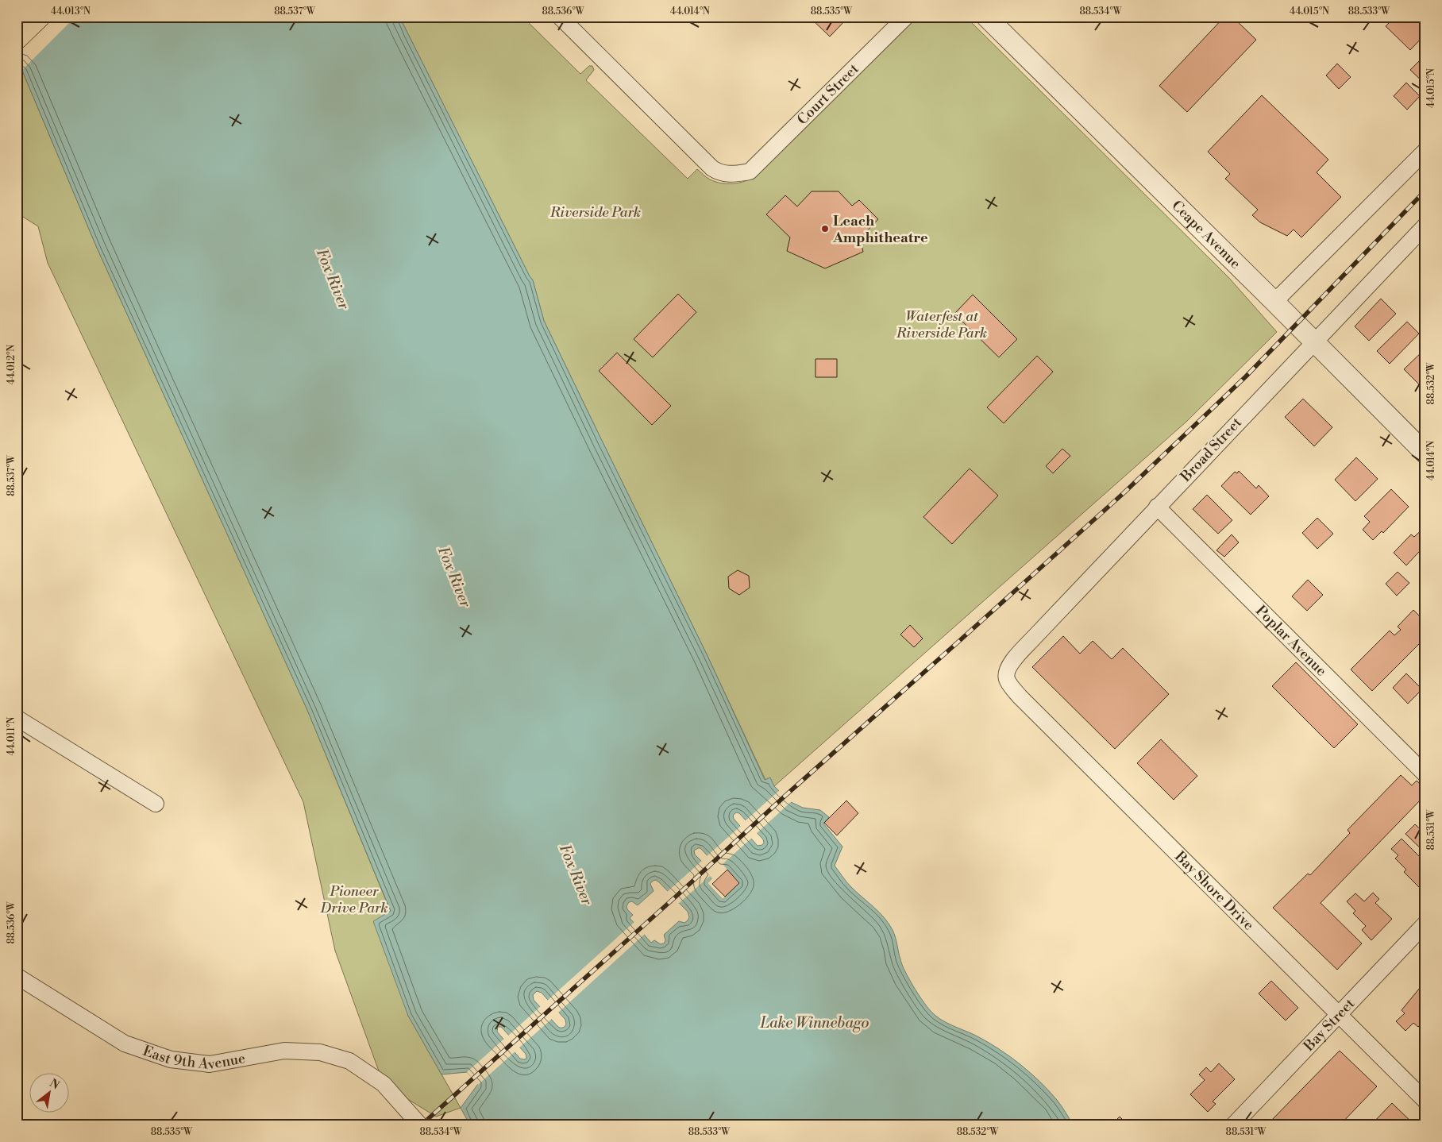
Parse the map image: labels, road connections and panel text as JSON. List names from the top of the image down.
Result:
{
  "streets": {
    "street": [
      "Court Street",
      "Ceape Avenue",
      "Broad Street",
      "Poplar Avenue",
      "Bay Shore Drive",
      "Bay Street",
      "East 9th Avenue"
    ]
  },
  "crossings": [
    ["Ceape Avenue", "Broad Street"],
    ["Broad Street", "Poplar Avenue"],
    ["Broad Street", "Bay Shore Drive"],
    ["Bay Shore Drive", "Bay Street"]
  ],
  "water": ["Fox River", "Lake Winnebago"],
  "parks": ["Riverside Park", "Waterfest at Riverside Park", "Pioneer Drive Park"],
  "places": ["Leach Amphitheatre"],
  "north": "top right",
  "coordinates": [
    "44.013°N",
    "88.537°W",
    "88.536°W",
    "44.014°N",
    "88.535°W",
    "88.534°W",
    "44.015°N",
    "88.533°W",
    "44.012°N",
    "88.532°W",
    "44.011°N",
    "88.531°W"
  ]
}
